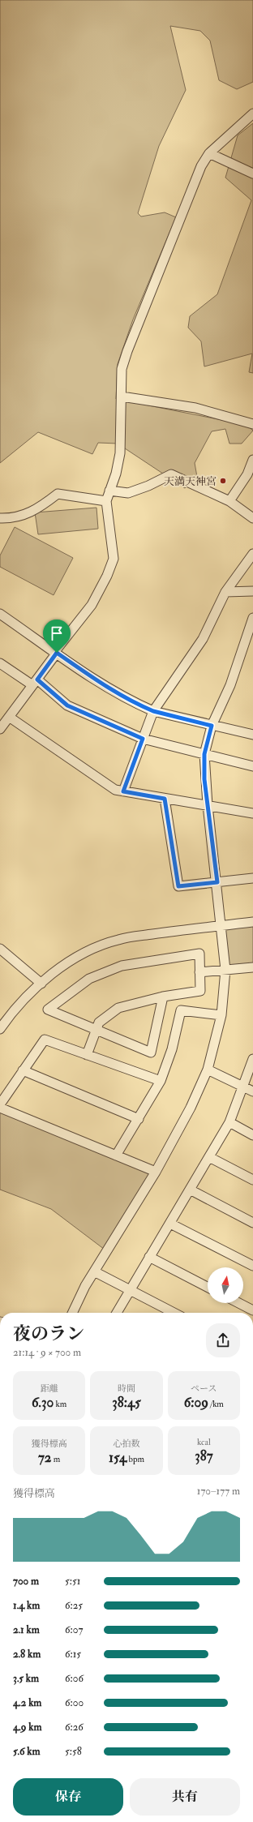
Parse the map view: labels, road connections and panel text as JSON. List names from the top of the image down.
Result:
{
  "places": ["天満天神宮"],
  "north": "top",
  "page": {
    "heading": ["夜のラン", "21:14 · 9 × 700 m"],
    "stats": [
      ["距離", "6.30 km"],
      ["時間", "38:45"],
      ["ペース", "6:09 /km"],
      ["獲得標高", "72 m"],
      ["心拍数", "154 bpm"],
      ["kcal", "387"]
    ],
    "chart": ["獲得標高", "170–177 m"],
    "list": [
      {
        "name": "700 m",
        "note": "5:51"
      },
      {
        "name": "1.4 km",
        "note": "6:25"
      },
      {
        "name": "2.1 km",
        "note": "6:07"
      },
      {
        "name": "2.8 km",
        "note": "6:15"
      },
      {
        "name": "3.5 km",
        "note": "6:06"
      },
      {
        "name": "4.2 km",
        "note": "6:00"
      },
      {
        "name": "4.9 km",
        "note": "6:26"
      },
      {
        "name": "5.6 km",
        "note": "5:58"
      }
    ],
    "buttons": ["保存", "共有"]
  }
}
